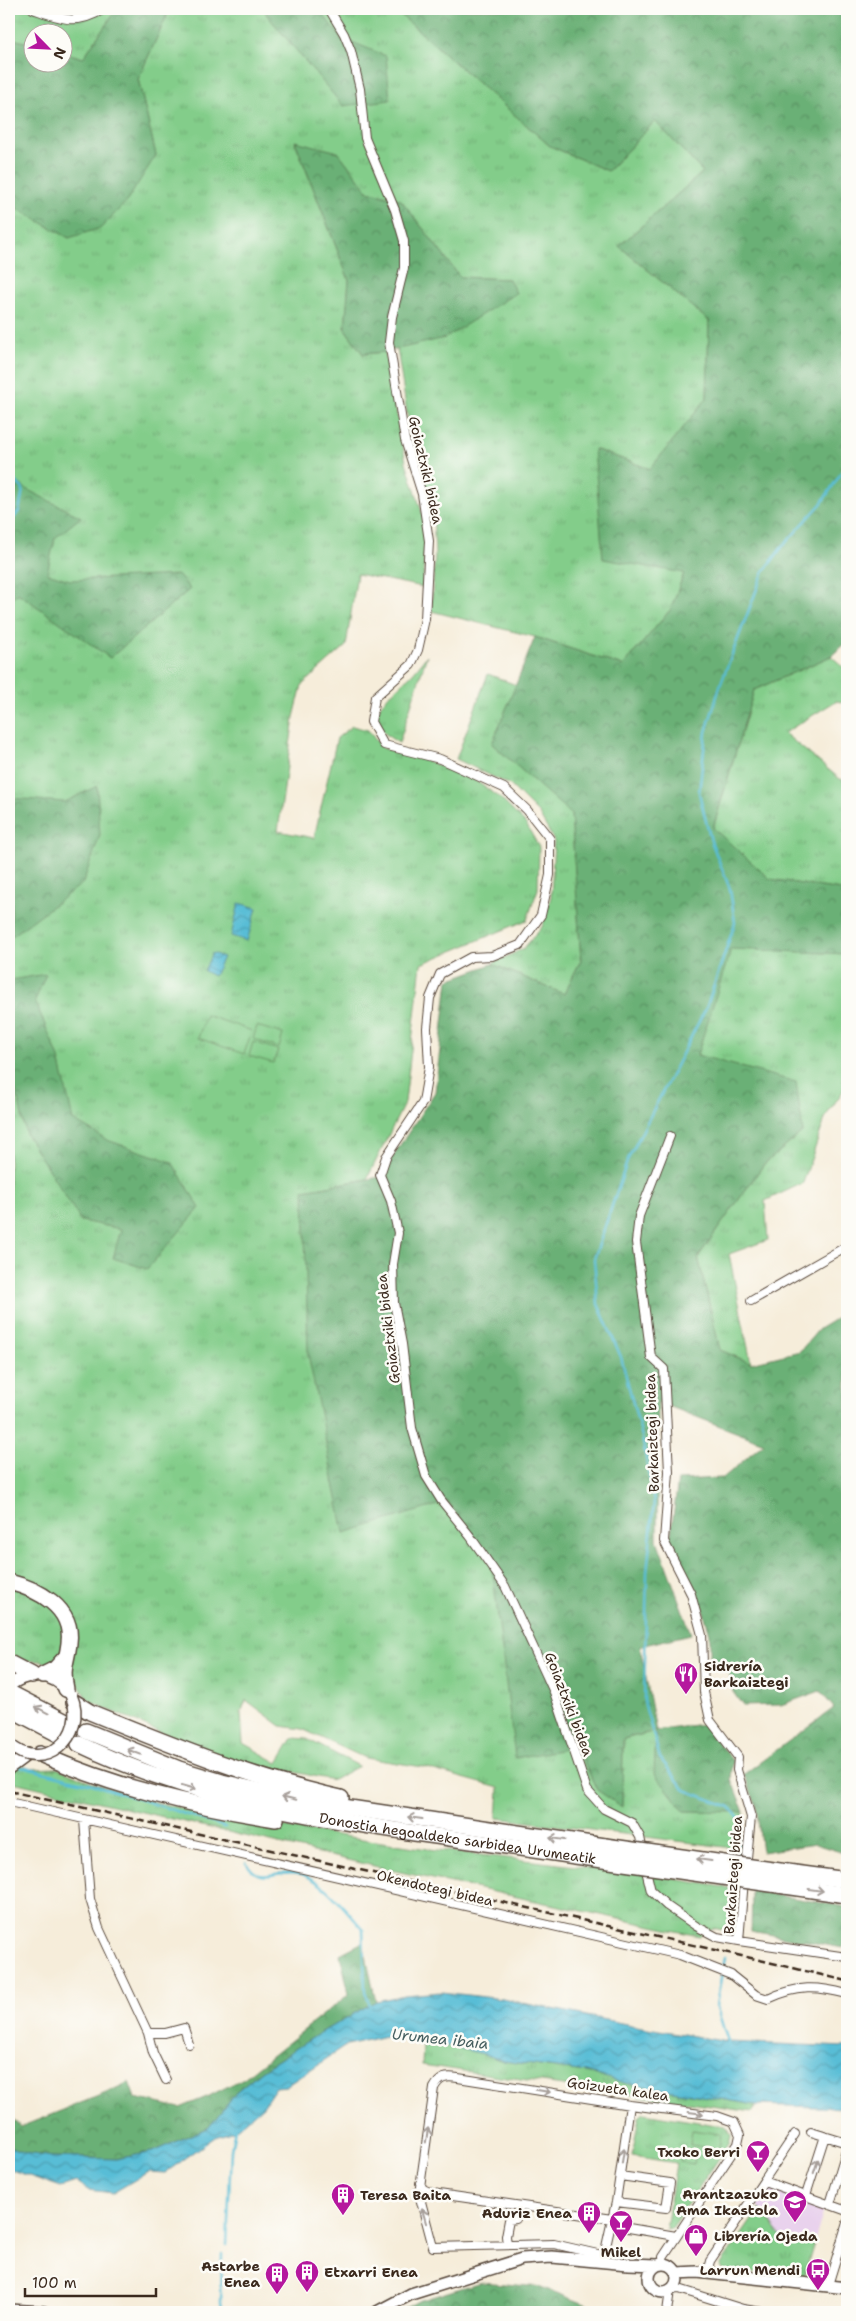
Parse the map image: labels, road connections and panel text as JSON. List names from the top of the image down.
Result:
{
  "streets": {
    "highway": ["Donostia hegoaldeko sarbidea Urumeatik"],
    "street": [
      "Goiaztxiki bidea",
      "Barkaiztegi bidea",
      "Okendotegi bidea",
      "Goizueta kalea"
    ]
  },
  "crossings": [
    ["Goiaztxiki bidea", "Barkaiztegi bidea"]
  ],
  "water": ["Urumea ibaia"],
  "places": {
    "restaurant": ["Sidrería Barkaiztegi"],
    "bar": ["Txoko Berri", "Mikel"],
    "building": [
      "Teresa Baita",
      "Aduriz Enea",
      "Etxarri Enea",
      "Astarbe Enea"
    ],
    "school or university": ["Arantzazuko Ama Ikastola"],
    "shop": ["Librería Ojeda"],
    "bus stop": ["Larrun Mendi"]
  },
  "scale_bar": "100 m",
  "north": "bottom right"
}
